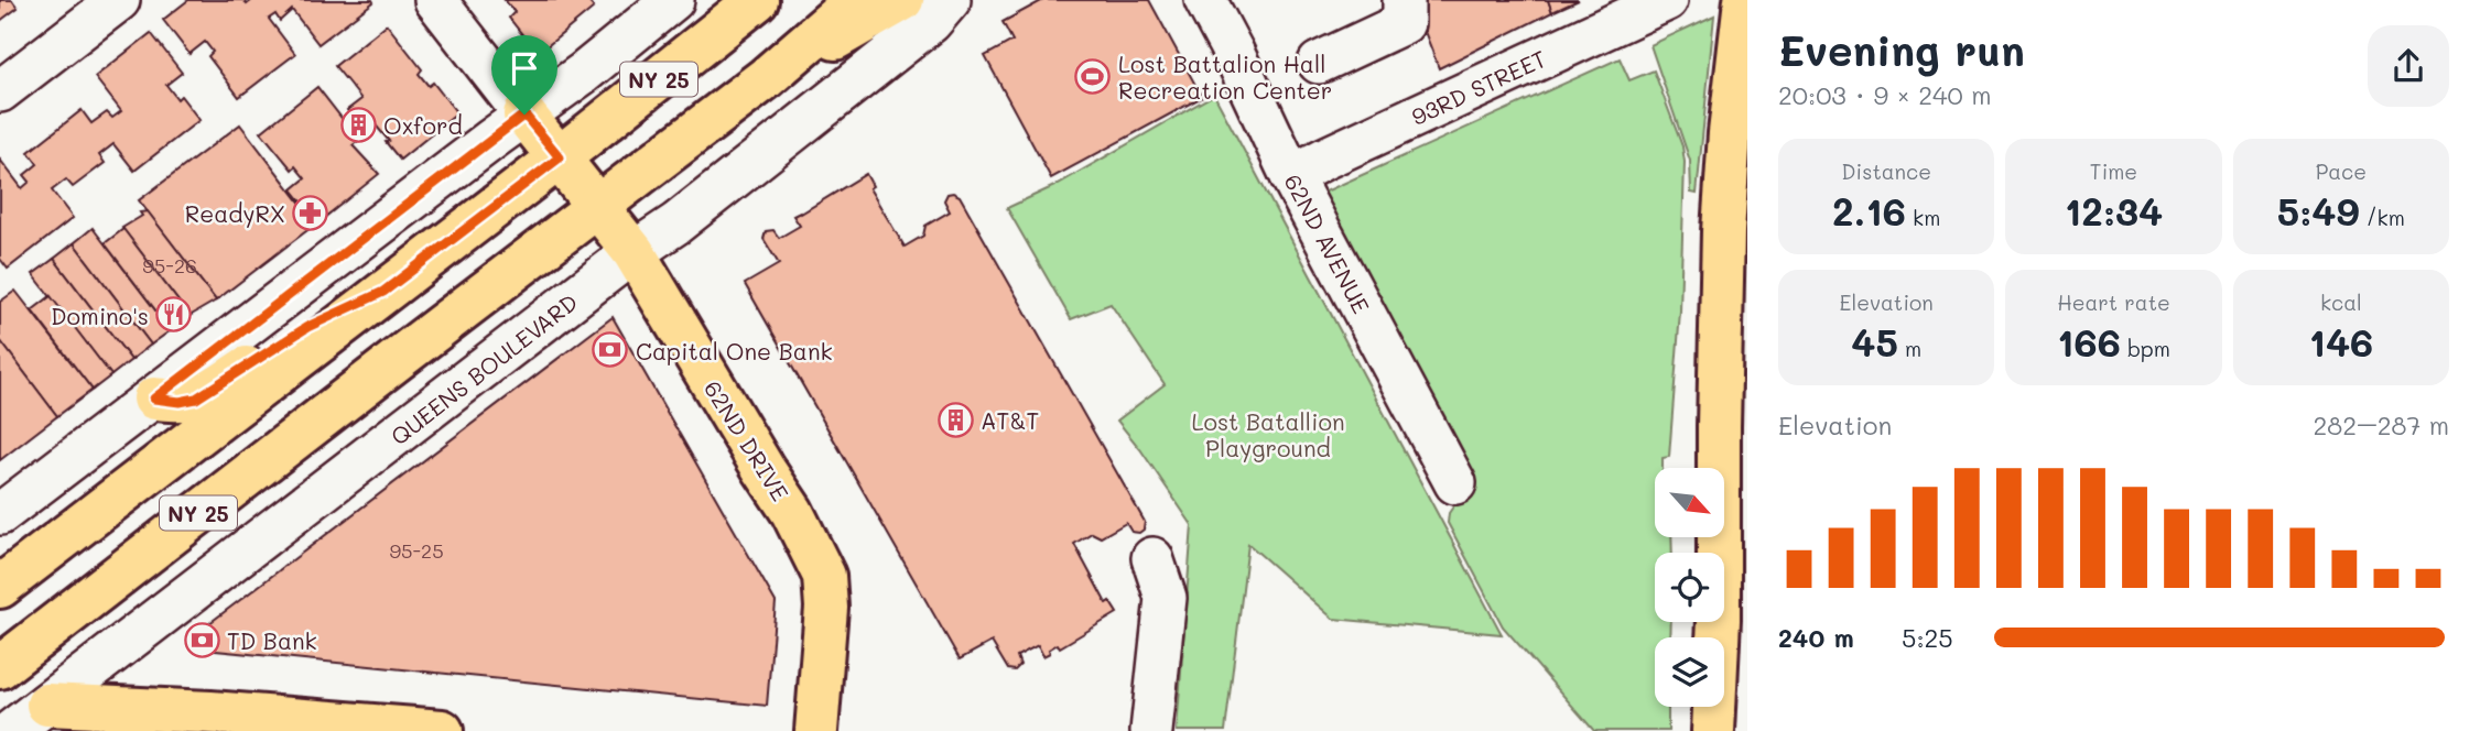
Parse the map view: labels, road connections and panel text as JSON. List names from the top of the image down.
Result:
{
  "streets": {
    "main road": ["NY 25", "62ND DRIVE"],
    "street": ["93RD STREET", "62ND AVENUE", "QUEENS BOULEVARD"]
  },
  "crossings": [
    ["NY 25", "62ND DRIVE"],
    ["93RD STREET", "62ND AVENUE"],
    ["QUEENS BOULEVARD", "62ND DRIVE"]
  ],
  "parks": ["Lost Batallion Playground"],
  "places": {
    "sports": ["Lost Battalion Hall Recreation Center"],
    "building": ["Oxford", "AT&T"],
    "pharmacy": ["ReadyRX"],
    "restaurant": ["Domino's"],
    "bank": ["Capital One Bank", "TD Bank"]
  },
  "house_numbers": ["95-26", "95-25"],
  "north": "bottom right",
  "page": {
    "heading": ["Evening run", "20:03 · 9 × 240 m"],
    "stats": [
      ["Distance", "2.16 km"],
      ["Time", "12:34"],
      ["Pace", "5:49 /km"],
      ["Elevation", "45 m"],
      ["Heart rate", "166 bpm"],
      ["kcal", "146"]
    ],
    "chart": ["Elevation", "282–287 m"],
    "list": [
      {
        "name": "240 m",
        "note": "5:25"
      }
    ]
  }
}
